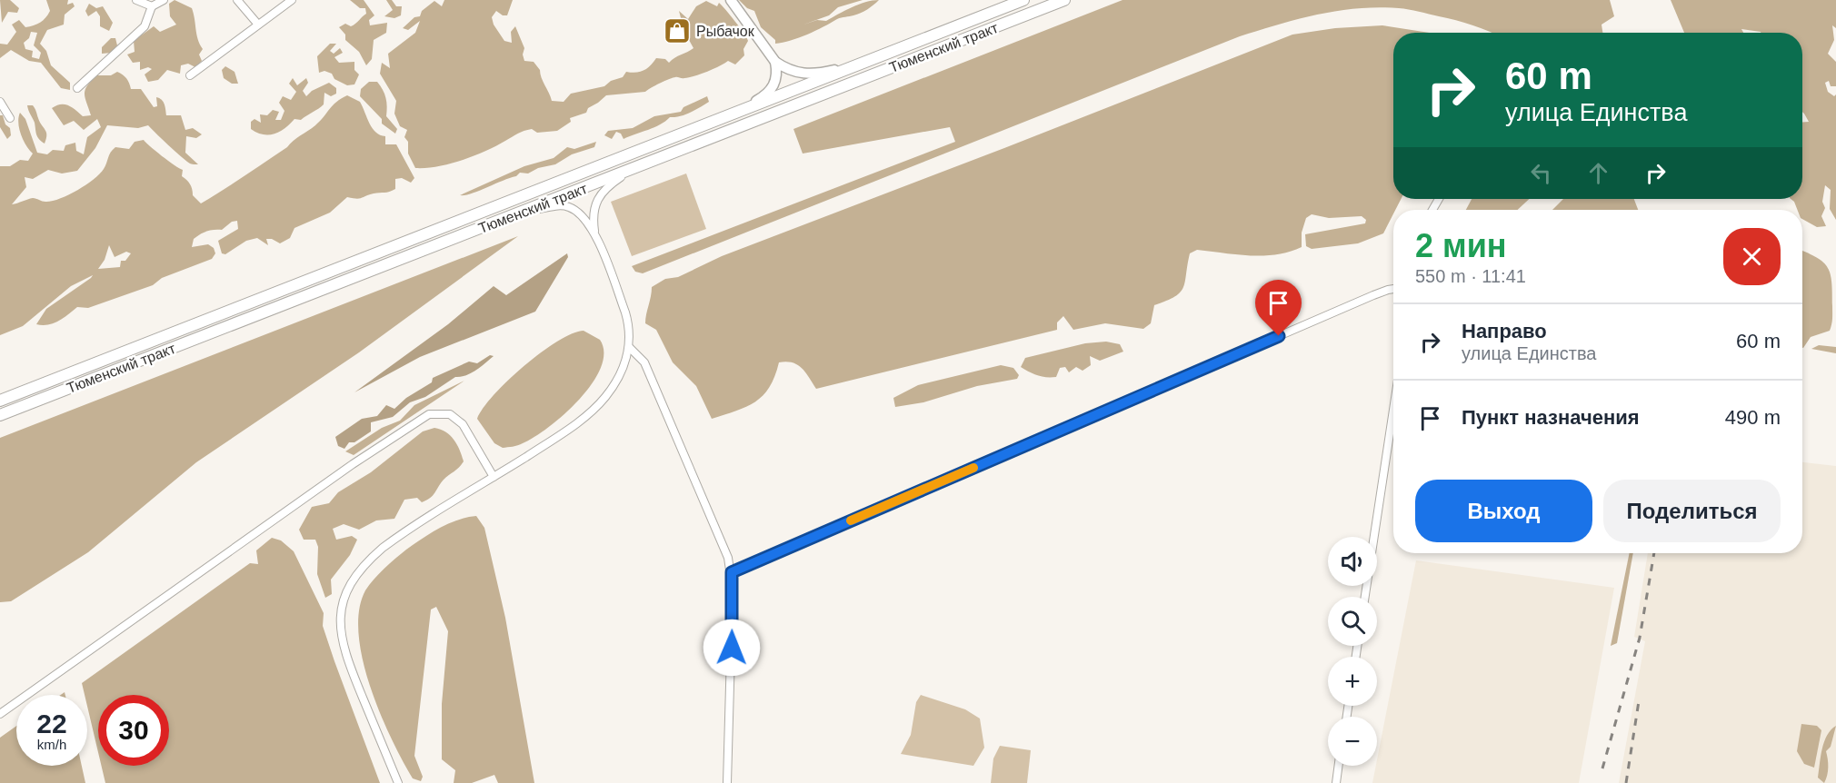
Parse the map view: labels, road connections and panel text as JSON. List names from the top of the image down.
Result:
{
  "streets": {
    "main road": ["Тюменский тракт"]
  },
  "places": {
    "shop": ["Рыбачок"]
  },
  "page": {
    "turn": ["60 m", "улица Единства"],
    "heading": ["2 мин", "550 m · 11:41"],
    "list": [
      {
        "name": "Направо",
        "note": "улица Единства",
        "value": "60 m"
      },
      {
        "name": "Пункт назначения",
        "value": "490 m"
      }
    ],
    "buttons": ["Выход", "Поделиться"],
    "map_buttons": ["+", "−"],
    "speed": "22 km/h",
    "limit": "30"
  }
}
